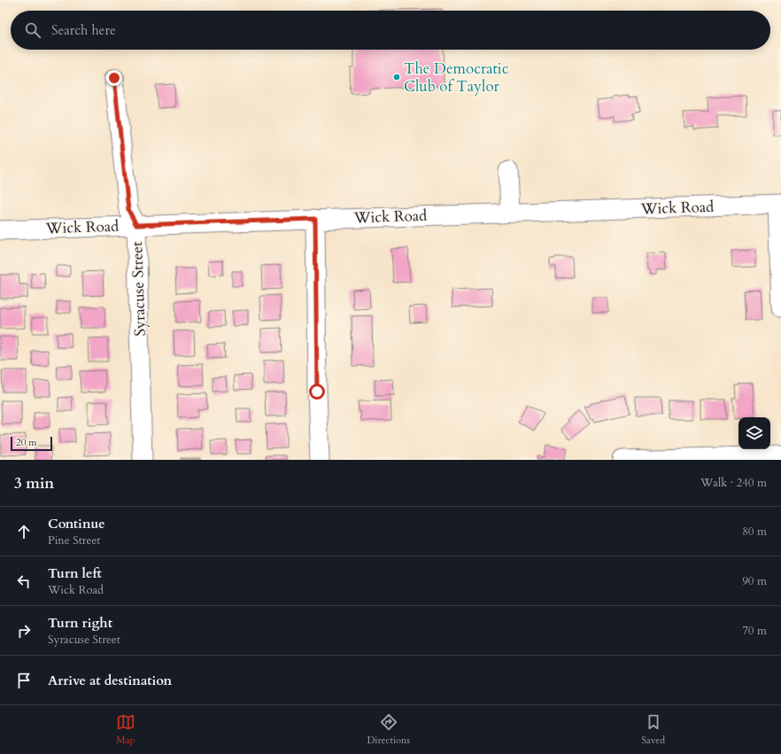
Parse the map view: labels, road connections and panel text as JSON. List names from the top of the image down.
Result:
{
  "streets": {
    "street": ["Wick Road", "Syracuse Street"]
  },
  "crossings": [
    ["Wick Road", "Syracuse Street"]
  ],
  "places": ["The Democratic Club of Taylor"],
  "scale_bar": "20 m",
  "page": {
    "search": "Search here",
    "scale": "20 m",
    "heading": ["3 min", "Walk · 240 m"],
    "list": [
      ["Continue", "Pine Street", "80 m"],
      ["Turn left", "Wick Road", "90 m"],
      ["Turn right", "Syracuse Street", "70 m"],
      "Arrive at destination"
    ],
    "nav": ["Map", "Directions", "Saved"]
  }
}
